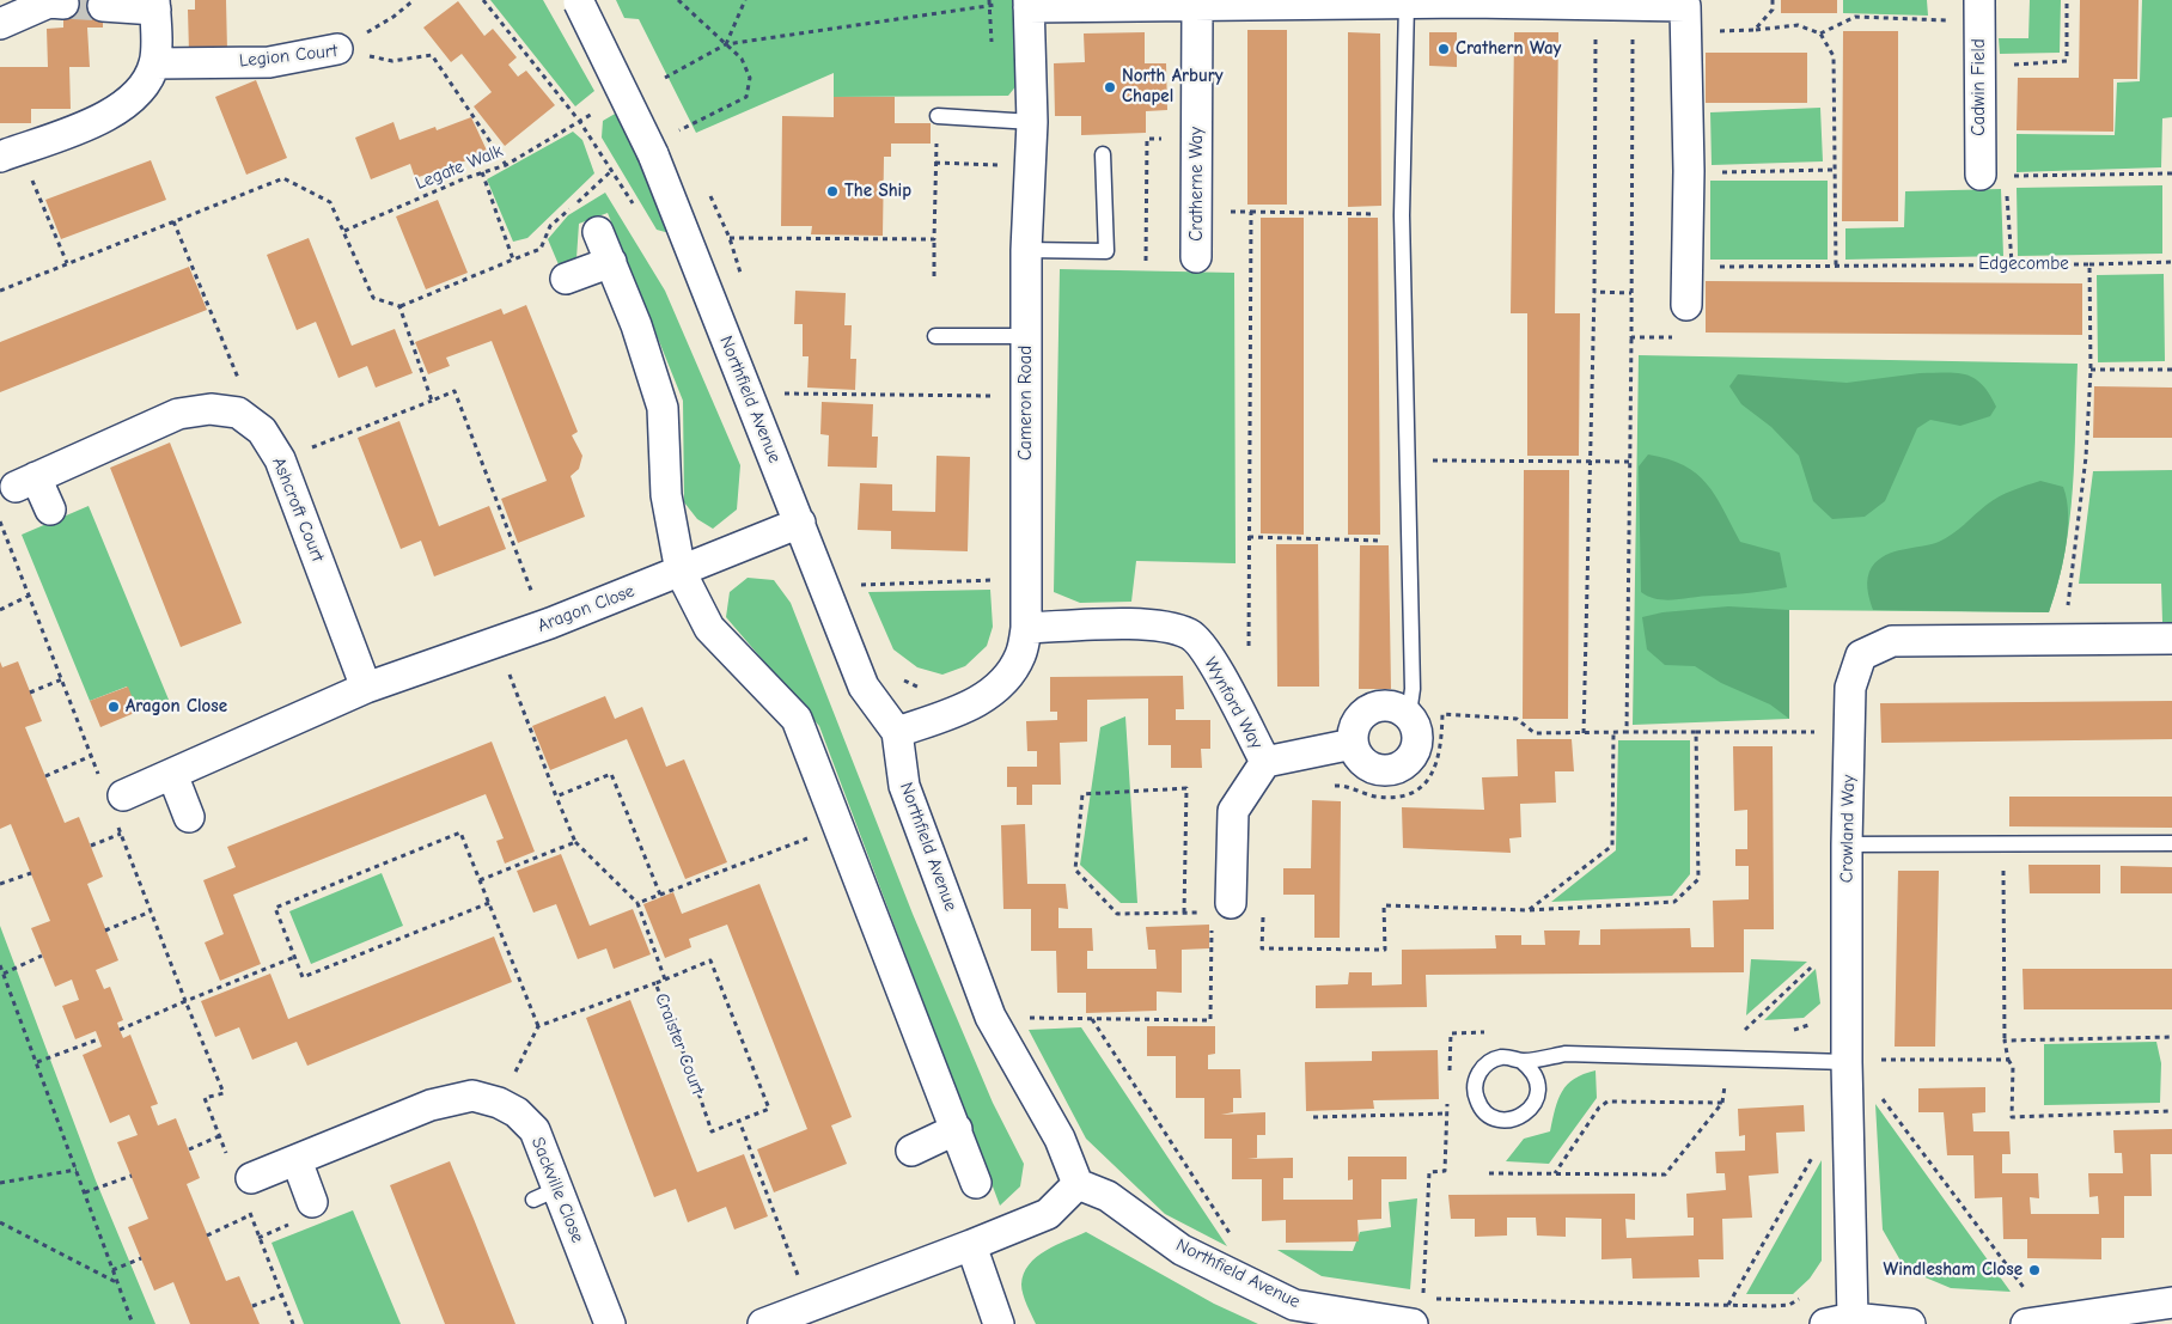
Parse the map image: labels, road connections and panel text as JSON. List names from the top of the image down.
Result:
{
  "streets": {
    "street": [
      "Legion Court",
      "Cadwin Field",
      "Cratherne Way",
      "Northfield Avenue",
      "Cameron Road",
      "Ashcroft Court",
      "Aragon Close",
      "Wynford Way",
      "Crowland Way",
      "Sackville Close"
    ],
    "path": ["Legate Walk", "Edgecombe", "Craister Court"]
  },
  "crossings": [
    ["Legion Court", "Legate Walk"],
    ["Edgecombe", "Crowland Way"],
    ["Northfield Avenue", "Cameron Road"],
    ["Northfield Avenue", "Aragon Close"],
    ["Cameron Road", "Wynford Way"],
    ["Ashcroft Court", "Aragon Close"]
  ],
  "places": [
    "Crathern Way",
    "North Arbury Chapel",
    "The Ship",
    "Aragon Close",
    "Windlesham Close"
  ]
}
